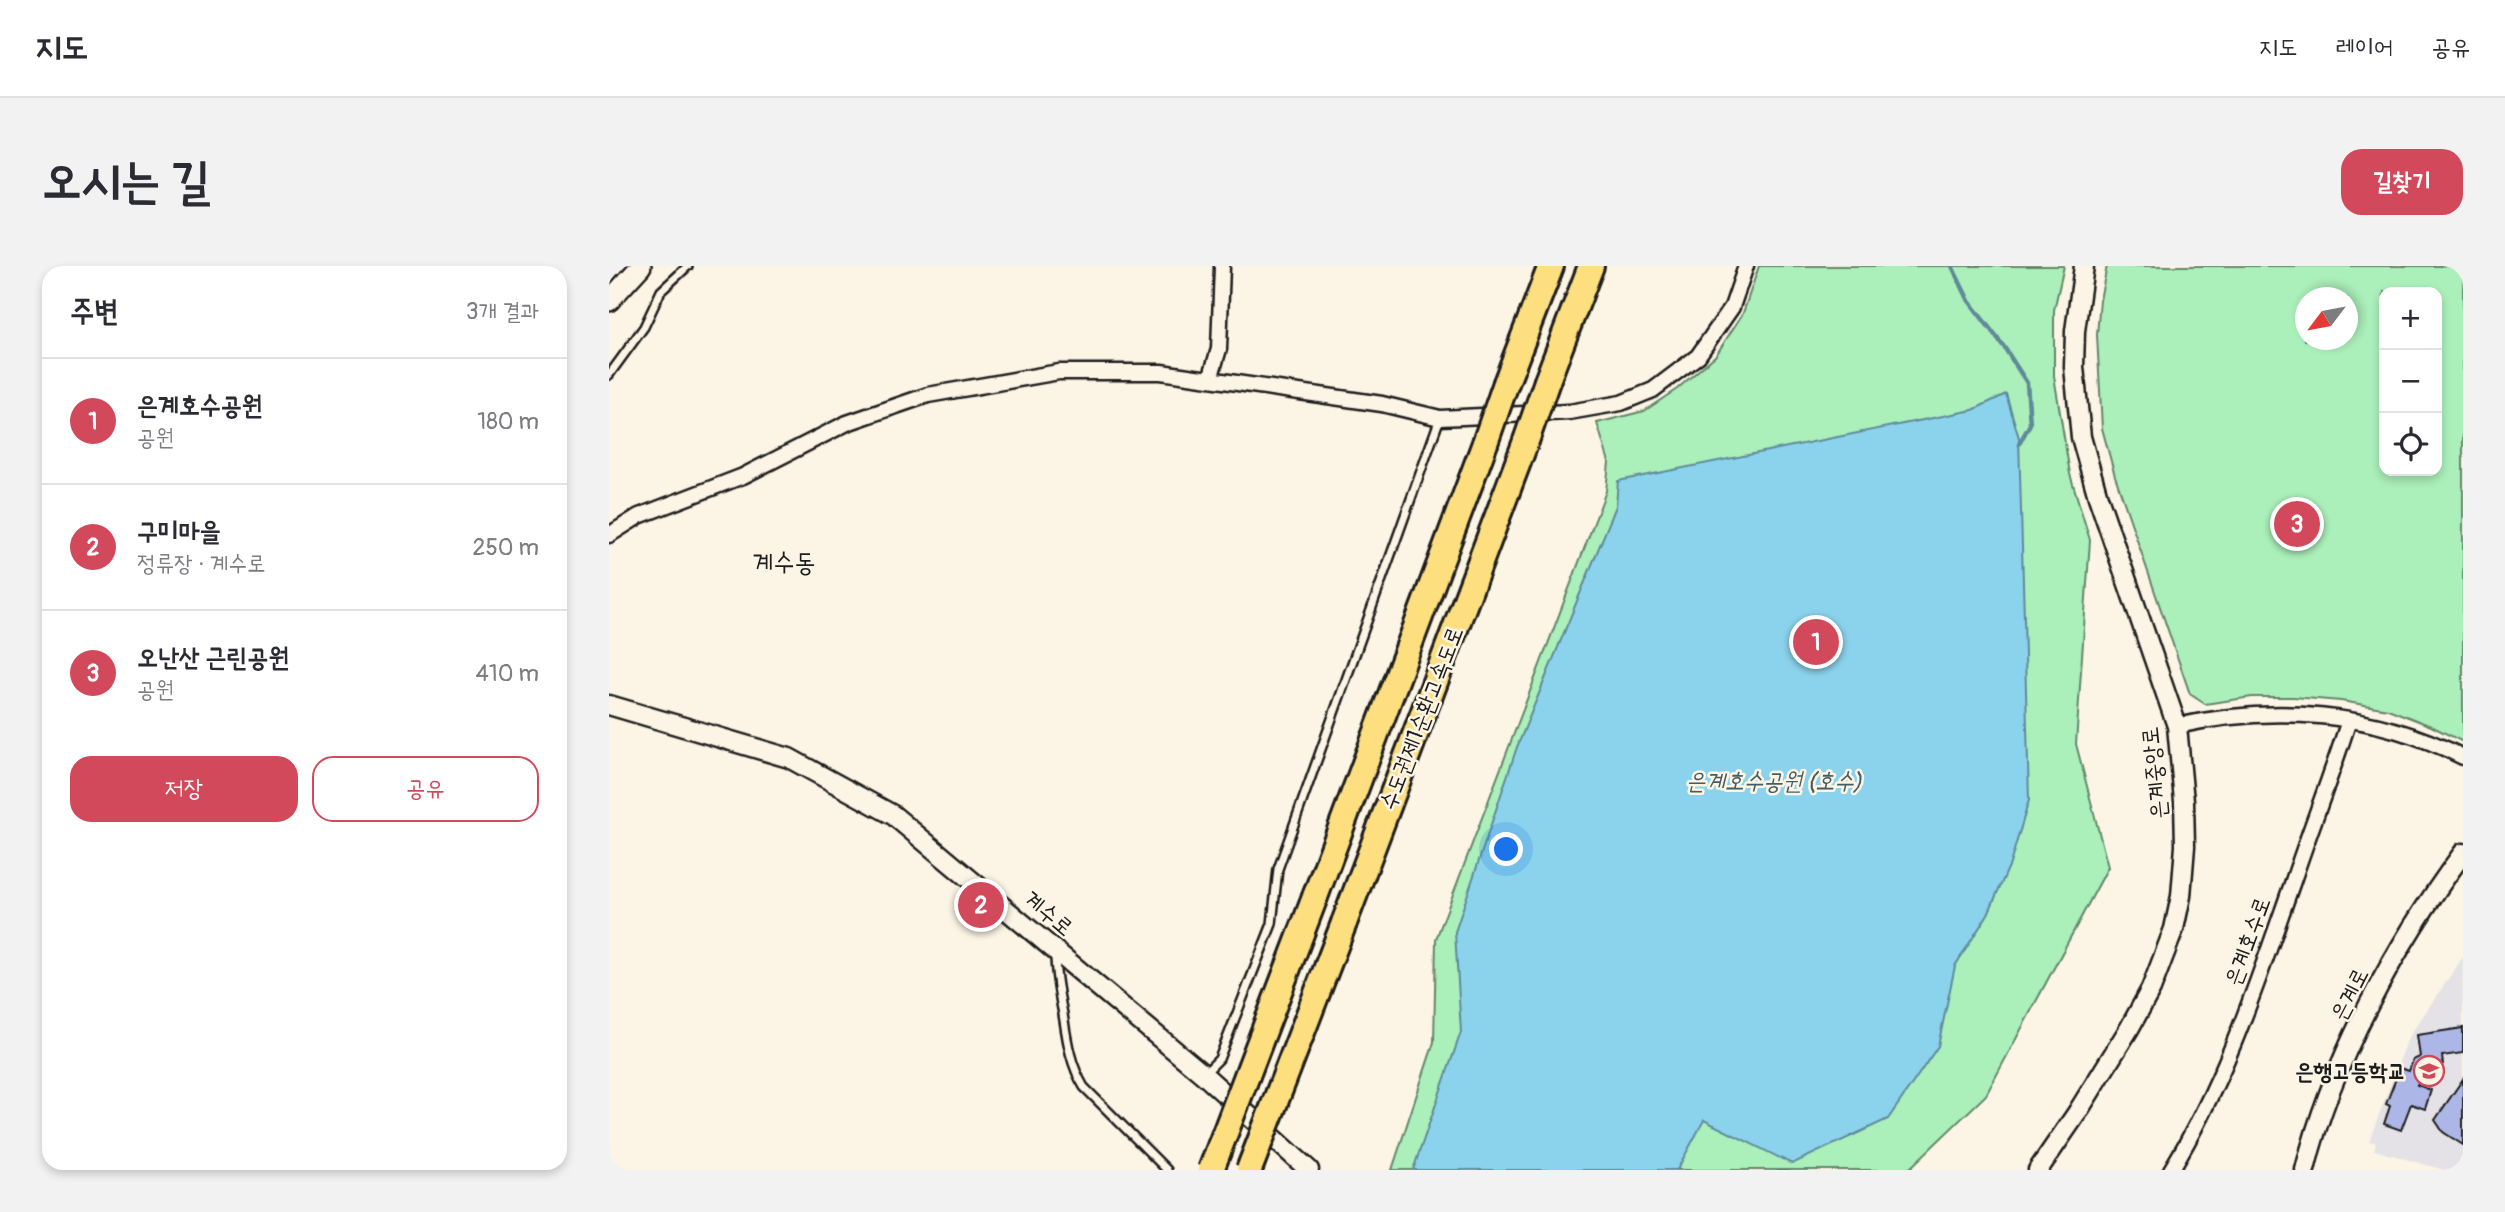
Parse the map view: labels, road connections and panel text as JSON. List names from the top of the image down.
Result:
{
  "streets": {
    "highway": ["수도권제1순환고속도로"],
    "street": [
      "은계중앙로",
      "계수로",
      "은계호수로",
      "은계로"
    ]
  },
  "districts": ["계수동"],
  "water": ["은계호수공원 (호수)"],
  "places": {
    "school or university": ["은행고등학교"]
  },
  "north": "bottom left",
  "page": {
    "header": "지도",
    "nav": ["지도", "레이어", "공유"],
    "buttons": [
      "길찾기",
      ["저장", "공유"]
    ],
    "title": "오시는 길",
    "heading": ["주변", "3개 결과"],
    "map_buttons": ["+", "−"],
    "list": [
      {
        "mark": "1",
        "name": "은계호수공원",
        "note": "공원",
        "value": "180 m"
      },
      {
        "mark": "2",
        "name": "구미마을",
        "note": "정류장 · 계수로",
        "value": "250 m"
      },
      {
        "mark": "3",
        "name": "오난산 근린공원",
        "note": "공원",
        "value": "410 m"
      }
    ],
    "pins": ["3", "1", "2"]
  }
}
